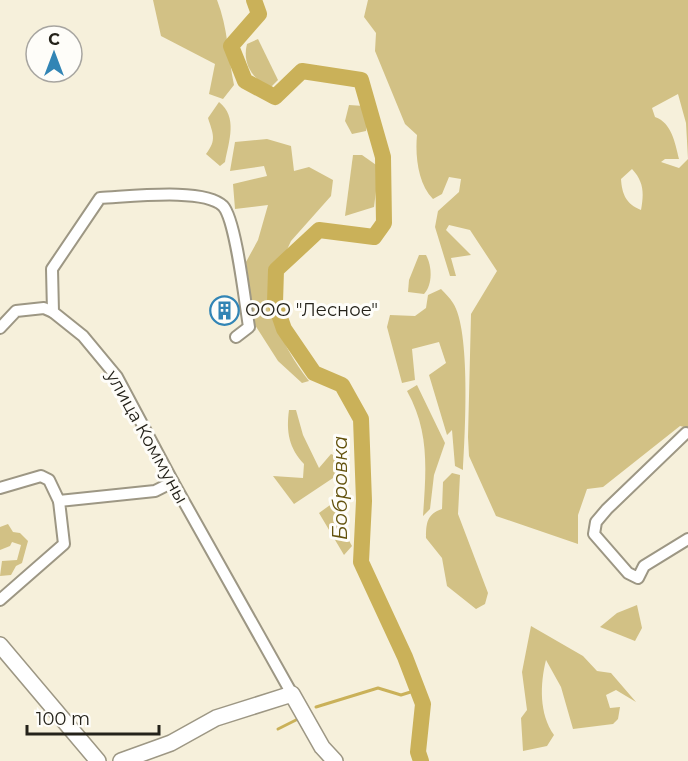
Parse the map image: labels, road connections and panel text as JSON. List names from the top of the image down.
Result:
{
  "streets": {
    "street": ["улица Коммуны"]
  },
  "water": ["Бобровка"],
  "places": {
    "building": ["ООО \"Лесное\""]
  },
  "scale_bar": "100 m",
  "north": "top"
}
